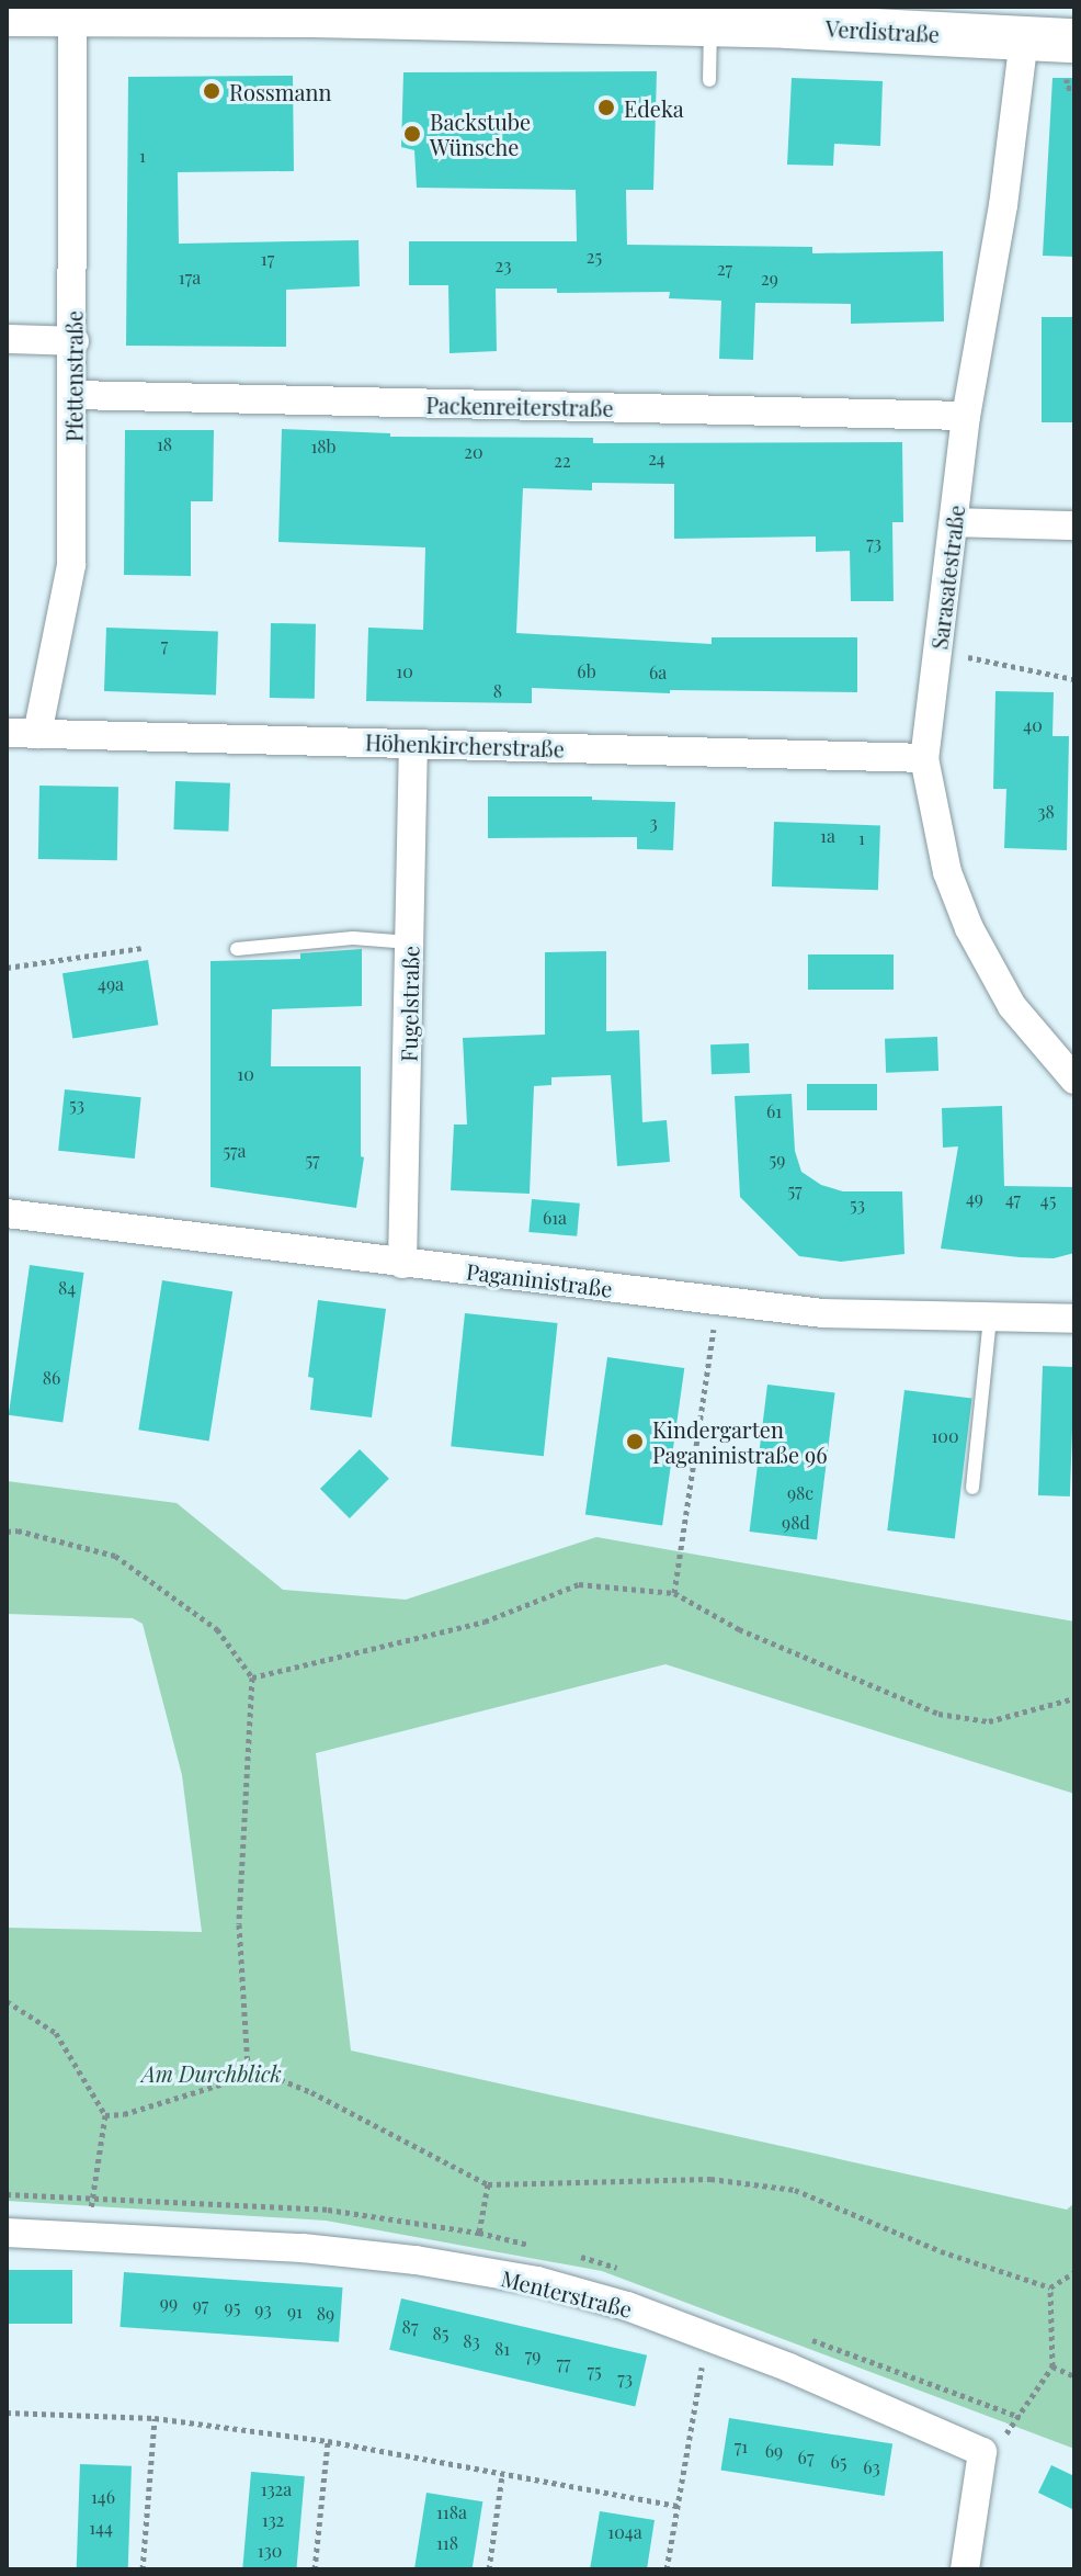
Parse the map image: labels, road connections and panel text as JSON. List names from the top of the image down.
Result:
{
  "streets": {
    "main road": ["Verdistraße"],
    "street": [
      "Pfettenstraße",
      "Packenreiterstraße",
      "Sarasatestraße",
      "Höhenkircherstraße",
      "Fugelstraße",
      "Paganinistraße",
      "Menterstraße"
    ]
  },
  "crossings": [
    ["Verdistraße", "Pfettenstraße"],
    ["Verdistraße", "Sarasatestraße"],
    ["Pfettenstraße", "Packenreiterstraße"],
    ["Pfettenstraße", "Höhenkircherstraße"],
    ["Packenreiterstraße", "Sarasatestraße"],
    ["Sarasatestraße", "Höhenkircherstraße"],
    ["Höhenkircherstraße", "Fugelstraße"],
    ["Fugelstraße", "Paganinistraße"]
  ],
  "parks": ["Am Durchblick"],
  "places": [
    "Rossmann",
    "Edeka",
    "Backstube Wünsche",
    "Kindergarten Paganinistraße 96"
  ],
  "house_numbers": [
    "1",
    "25",
    "17",
    "23",
    "27",
    "17a",
    "29",
    "18",
    "18b",
    "20",
    "24",
    "22",
    "73",
    "7",
    "10",
    "6b",
    "6a",
    "8",
    "40",
    "38",
    "3",
    "1a",
    "1",
    "49a",
    "10",
    "53",
    "61",
    "57a",
    "57",
    "59",
    "57",
    "49",
    "47",
    "45",
    "53",
    "61a",
    "84",
    "86",
    "100",
    "98c",
    "98d",
    "99",
    "97",
    "95",
    "93",
    "91",
    "89",
    "87",
    "85",
    "83",
    "81",
    "79",
    "77",
    "75",
    "73",
    "71",
    "69",
    "67",
    "65",
    "63",
    "132a",
    "146",
    "118a",
    "132",
    "144",
    "104a",
    "118",
    "130"
  ]
}
